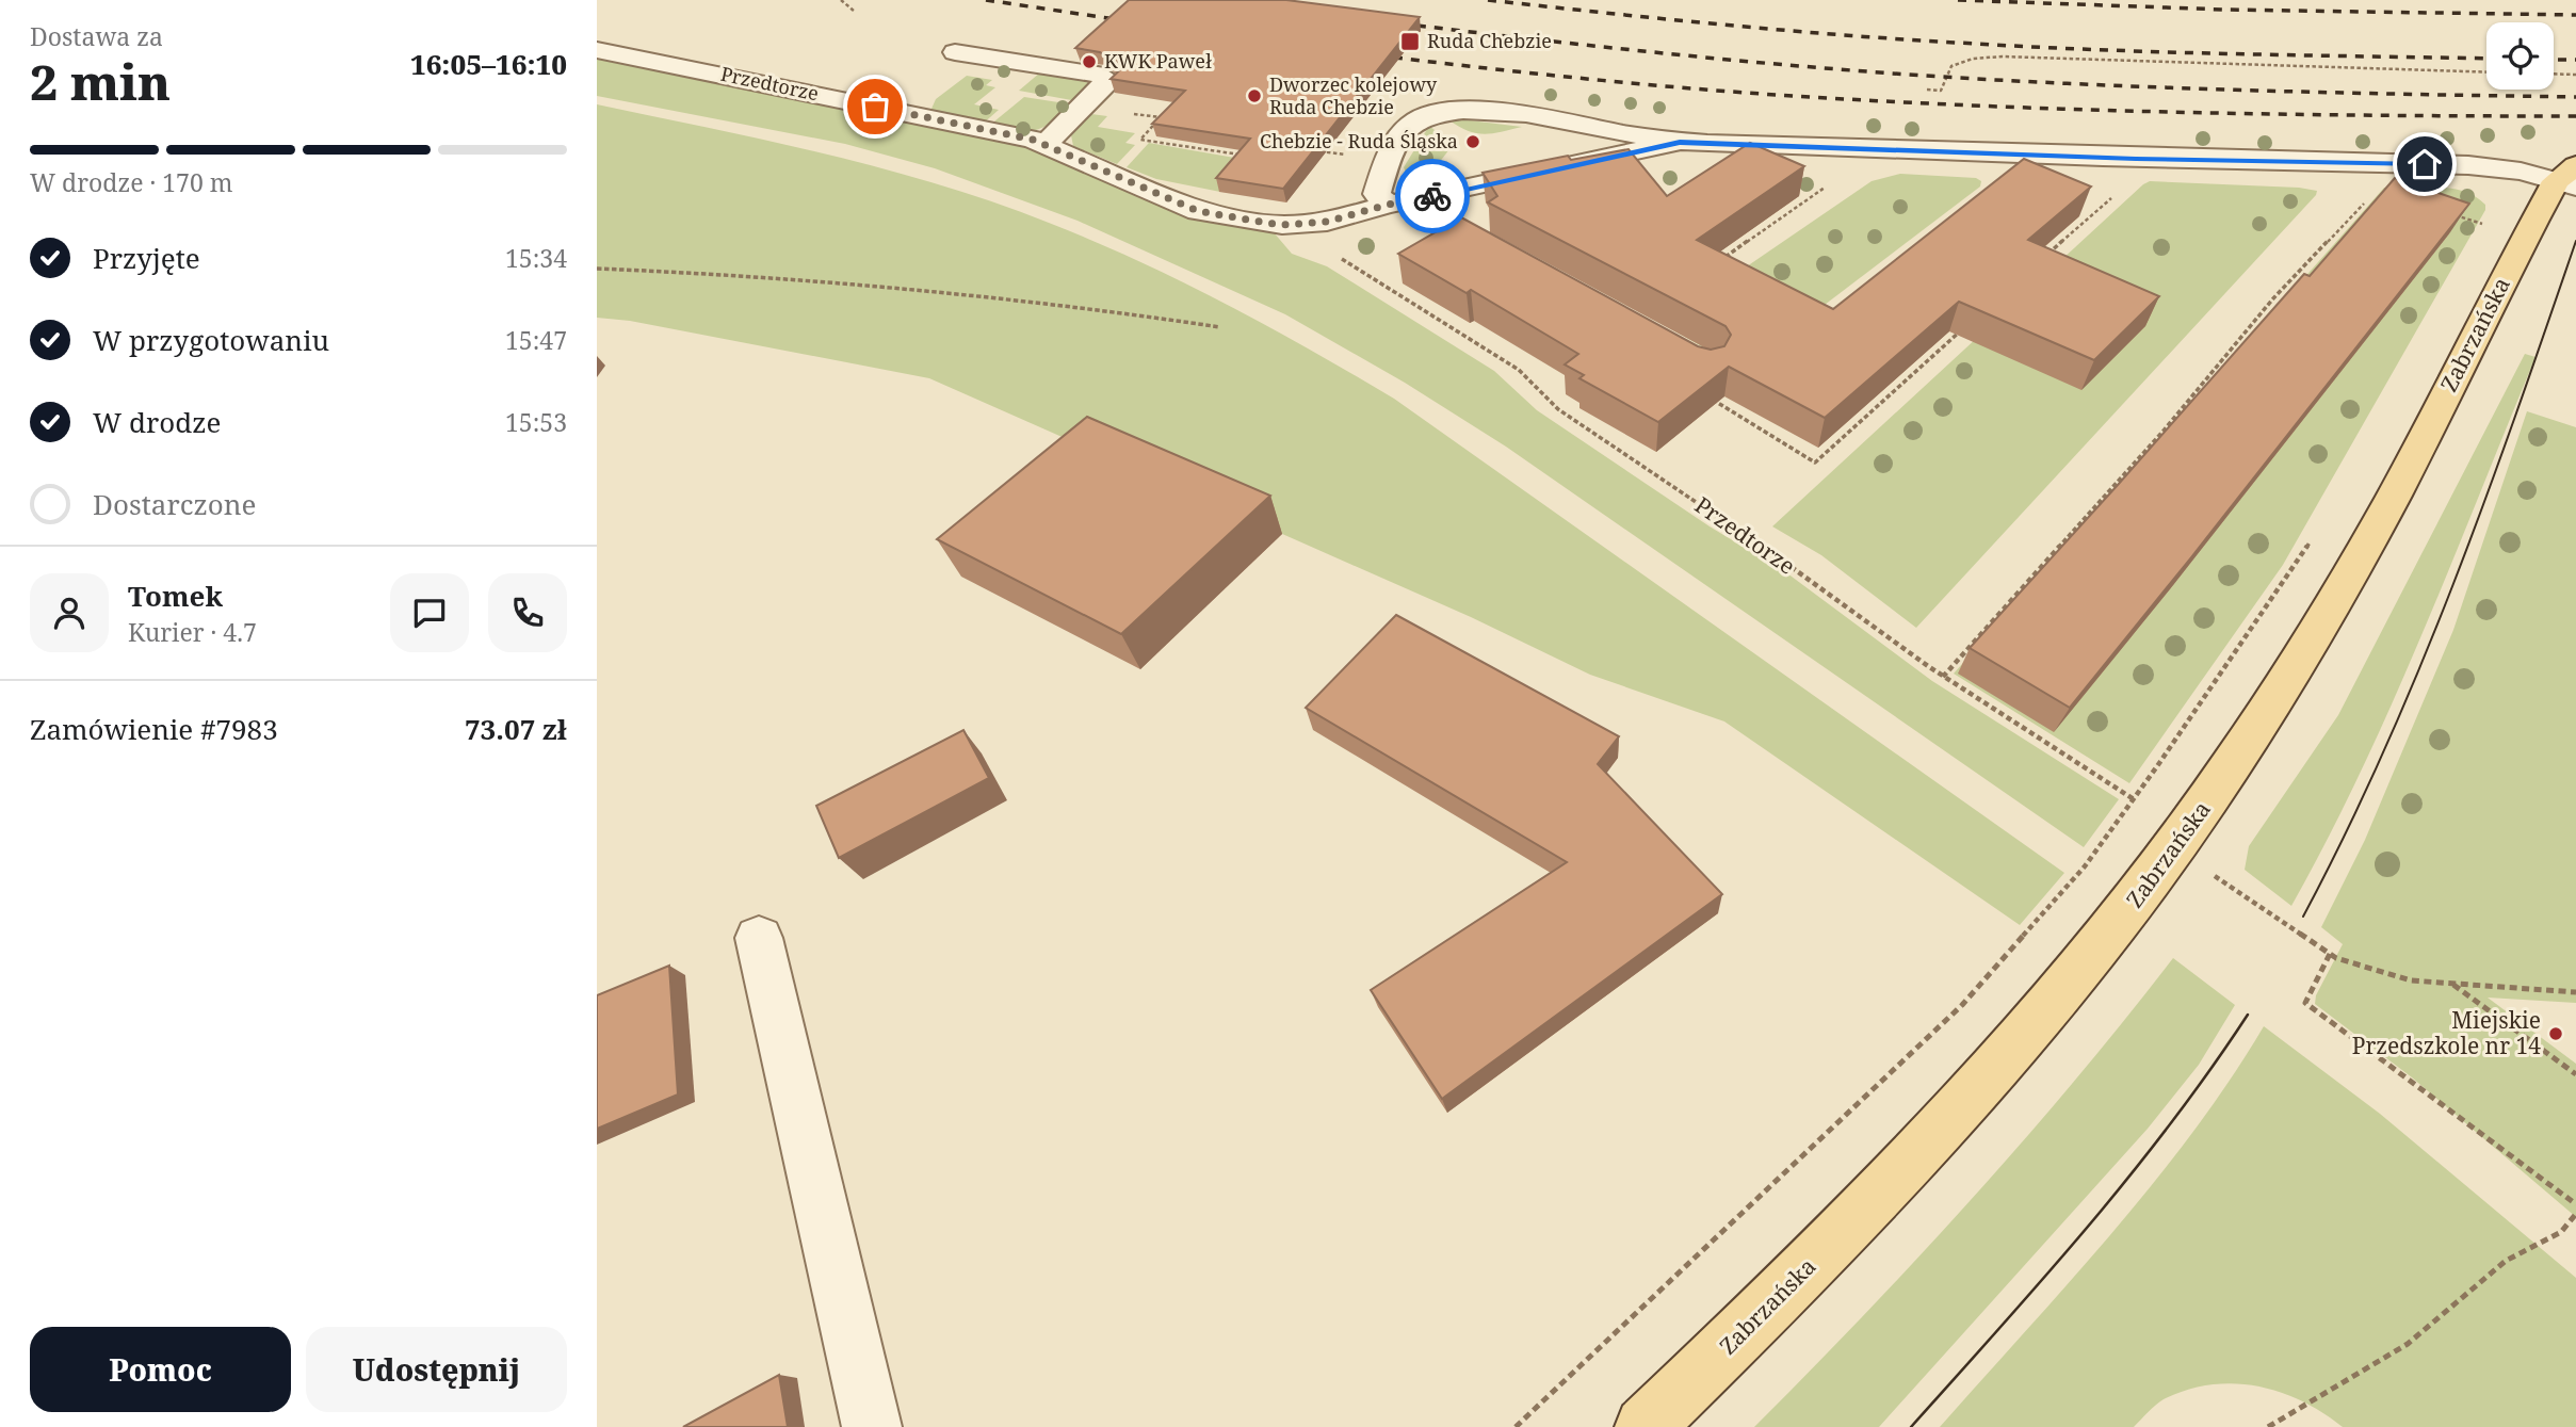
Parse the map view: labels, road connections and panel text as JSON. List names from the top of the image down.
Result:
{
  "streets": {
    "main road": ["Zabrzańska"],
    "street": ["Przedtorze"]
  },
  "crossings": [
    ["Przedtorze", "Zabrzańska"]
  ],
  "places": {
    "transit": ["Ruda Chebzie"],
    "other": [
      "KWK Paweł",
      "Dworzec kolejowy Ruda Chebzie",
      "Chebzie - Ruda Śląska",
      "Miejskie Przedszkole nr 14"
    ]
  },
  "page": {
    "heading": ["2 min", "Dostawa za", "16:05–16:10"],
    "panel": [
      "Tomek",
      "Kurier · 4.7",
      "Zamówienie #7983",
      "73.07 zł"
    ],
    "bar": "W drodze · 170 m",
    "list": [
      ["Przyjęte", "15:34"],
      ["W przygotowaniu", "15:47"],
      ["W drodze", "15:53"],
      "Dostarczone"
    ],
    "buttons": ["Pomoc", "Udostępnij"]
  }
}
